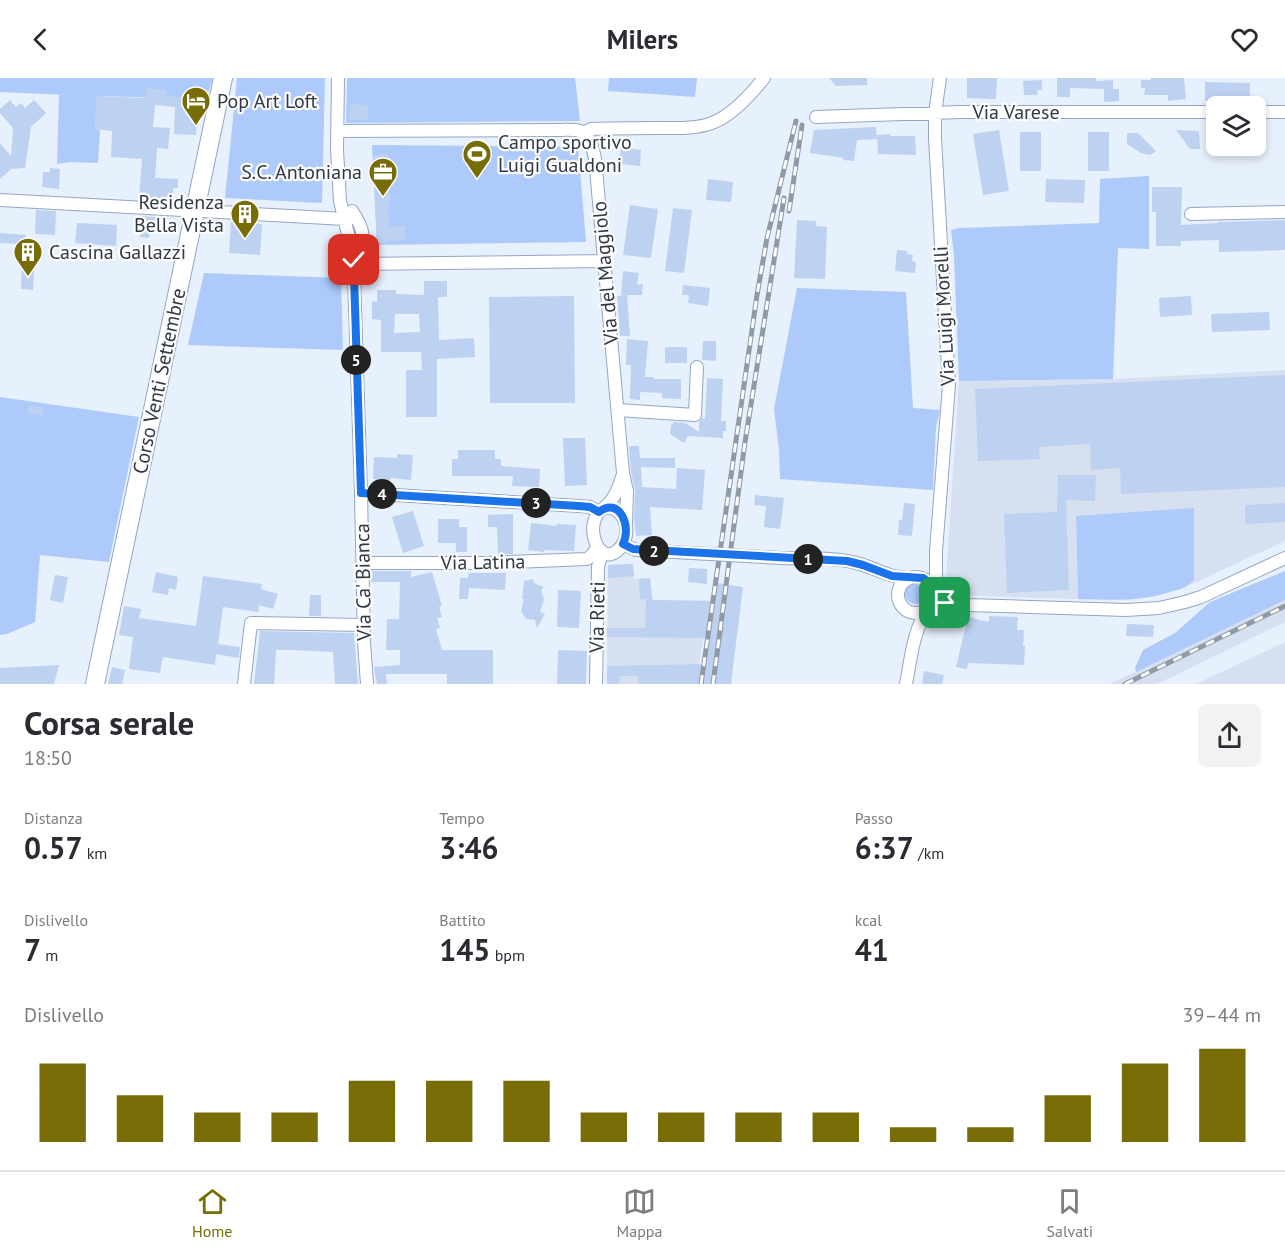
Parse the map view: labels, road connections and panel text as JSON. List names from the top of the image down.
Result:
{
  "streets": {
    "street": [
      "Via Varese",
      "Via del Maggiolo",
      "Via Luigi Morelli",
      "Corso Venti Settembre",
      "Via Latina",
      "Via Ca' Bianca",
      "Via Rieti"
    ]
  },
  "crossings": [
    ["Via Varese", "Via Luigi Morelli"],
    ["Via del Maggiolo", "Via Latina"],
    ["Via del Maggiolo", "Via Rieti"],
    ["Via Latina", "Via Ca' Bianca"],
    ["Via Latina", "Via Rieti"]
  ],
  "places": {
    "hotel": ["Pop Art Loft"],
    "sports": ["Campo sportivo Luigi Gualdoni"],
    "office": ["S.C. Antoniana"],
    "building": ["Residenza Bella Vista", "Cascina Gallazzi"]
  },
  "page": {
    "header": "Milers",
    "pins": [
      "5",
      "4",
      "3",
      "2",
      "1"
    ],
    "heading": ["Corsa serale", "18:50"],
    "stats": [
      ["Distanza", "0.57 km"],
      ["Tempo", "3:46"],
      ["Passo", "6:37 /km"],
      ["Dislivello", "7 m"],
      ["Battito", "145 bpm"],
      ["kcal", "41"]
    ],
    "chart": ["Dislivello", "39–44 m"],
    "tabs": ["Home", "Mappa", "Salvati"]
  }
}
